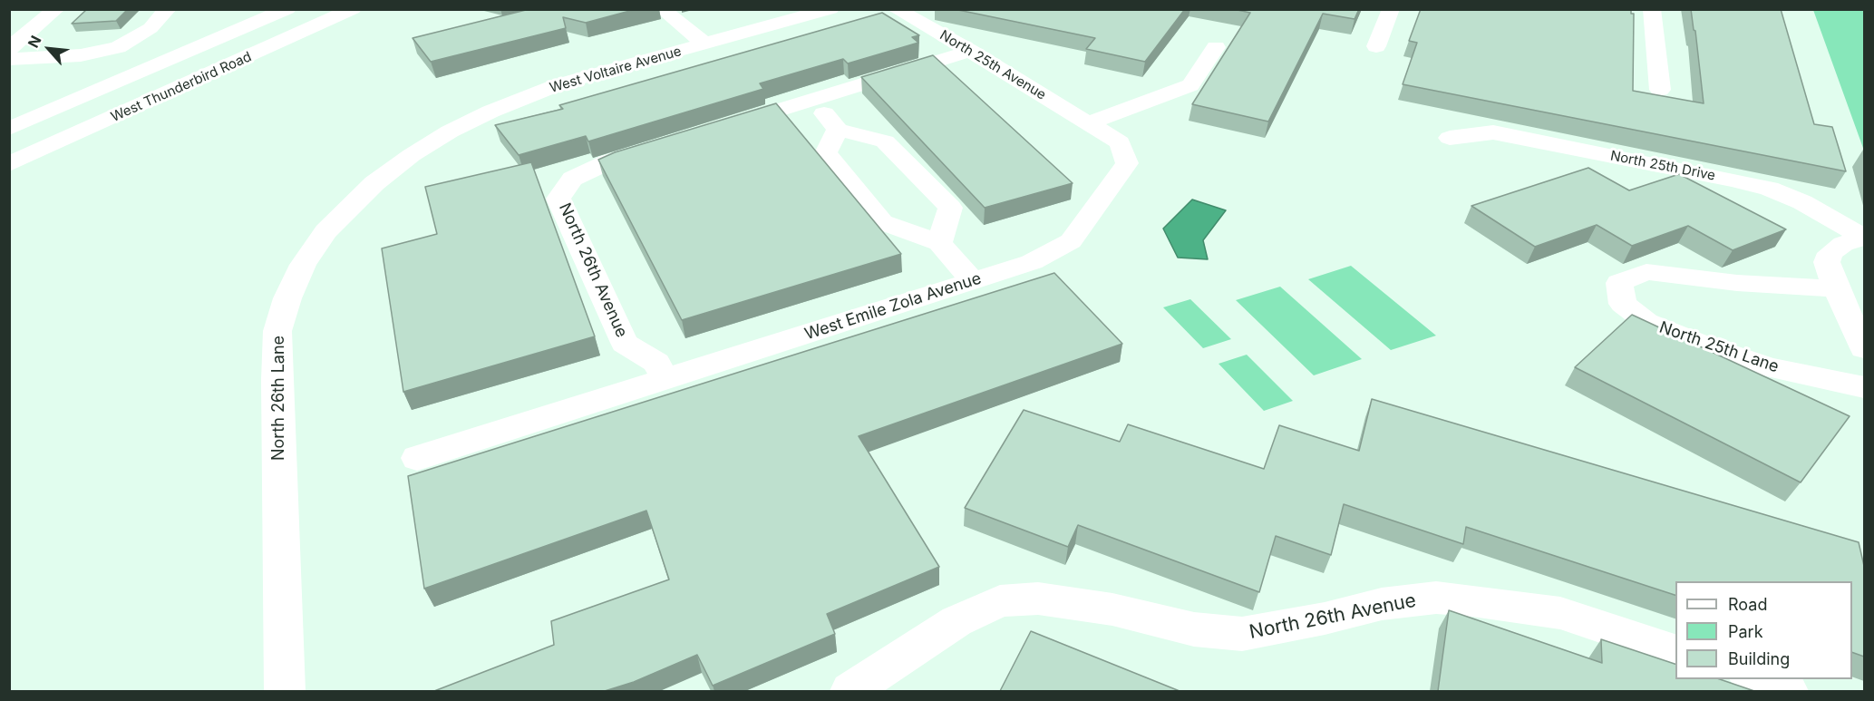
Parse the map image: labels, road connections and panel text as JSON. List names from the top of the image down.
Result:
{
  "streets": {
    "street": [
      "North 25th Avenue",
      "West Voltaire Avenue",
      "West Thunderbird Road",
      "North 25th Drive",
      "North 26th Avenue",
      "West Emile Zola Avenue",
      "North 25th Lane",
      "North 26th Lane"
    ]
  },
  "crossings": [
    ["North 25th Avenue", "West Emile Zola Avenue"],
    ["West Voltaire Avenue", "North 26th Lane"],
    ["North 26th Avenue", "West Emile Zola Avenue"]
  ],
  "legend": ["Road", "Park", "Building"],
  "north": "top left"
}
